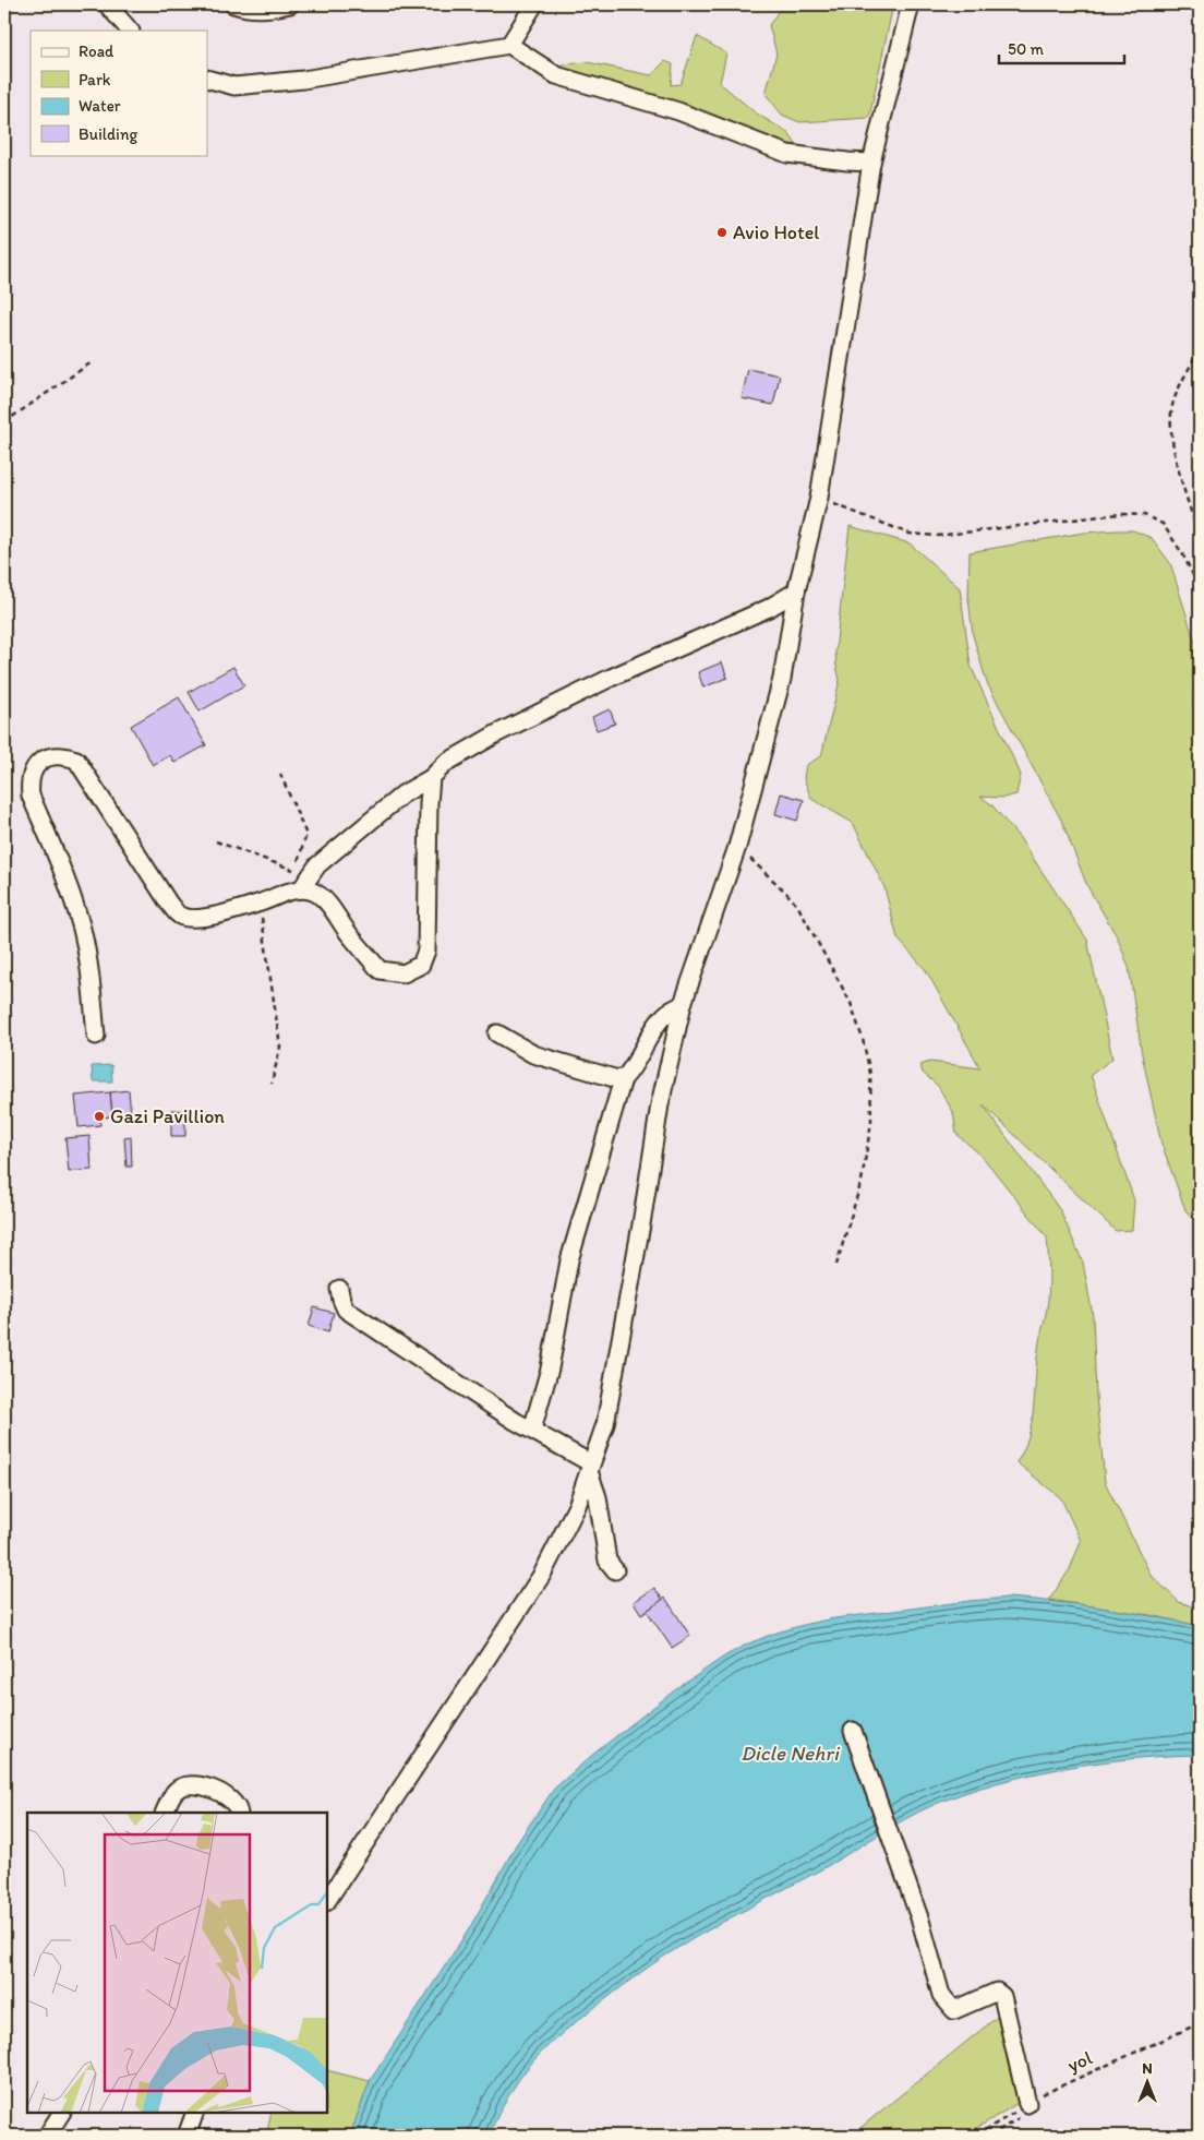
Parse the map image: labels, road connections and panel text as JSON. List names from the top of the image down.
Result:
{
  "streets": {
    "path": ["yol"]
  },
  "water": ["Dicle Nehri"],
  "places": ["Avio Hotel", "Gazi Pavillion"],
  "legend": [
    "Road",
    "Park",
    "Water",
    "Building"
  ],
  "scale_bar": "50 m",
  "north": "top"
}
